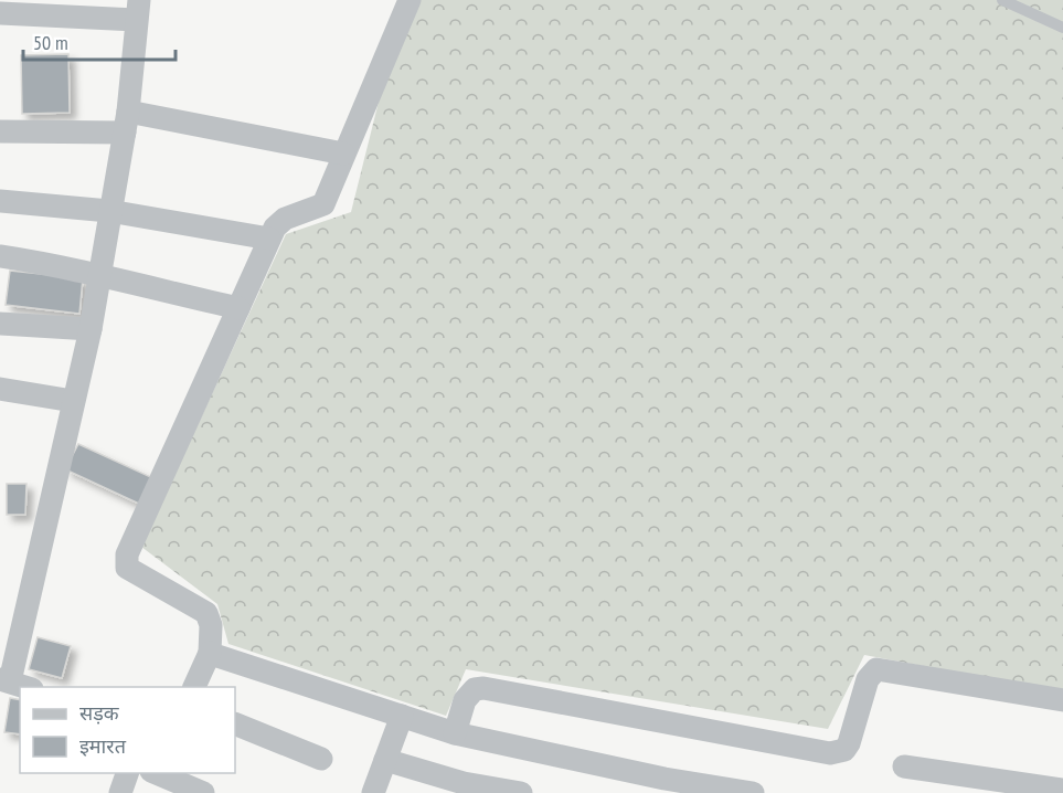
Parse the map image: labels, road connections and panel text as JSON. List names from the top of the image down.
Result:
{
  "legend": ["सड़क", "इमारत"],
  "scale_bar": "50 m"
}
